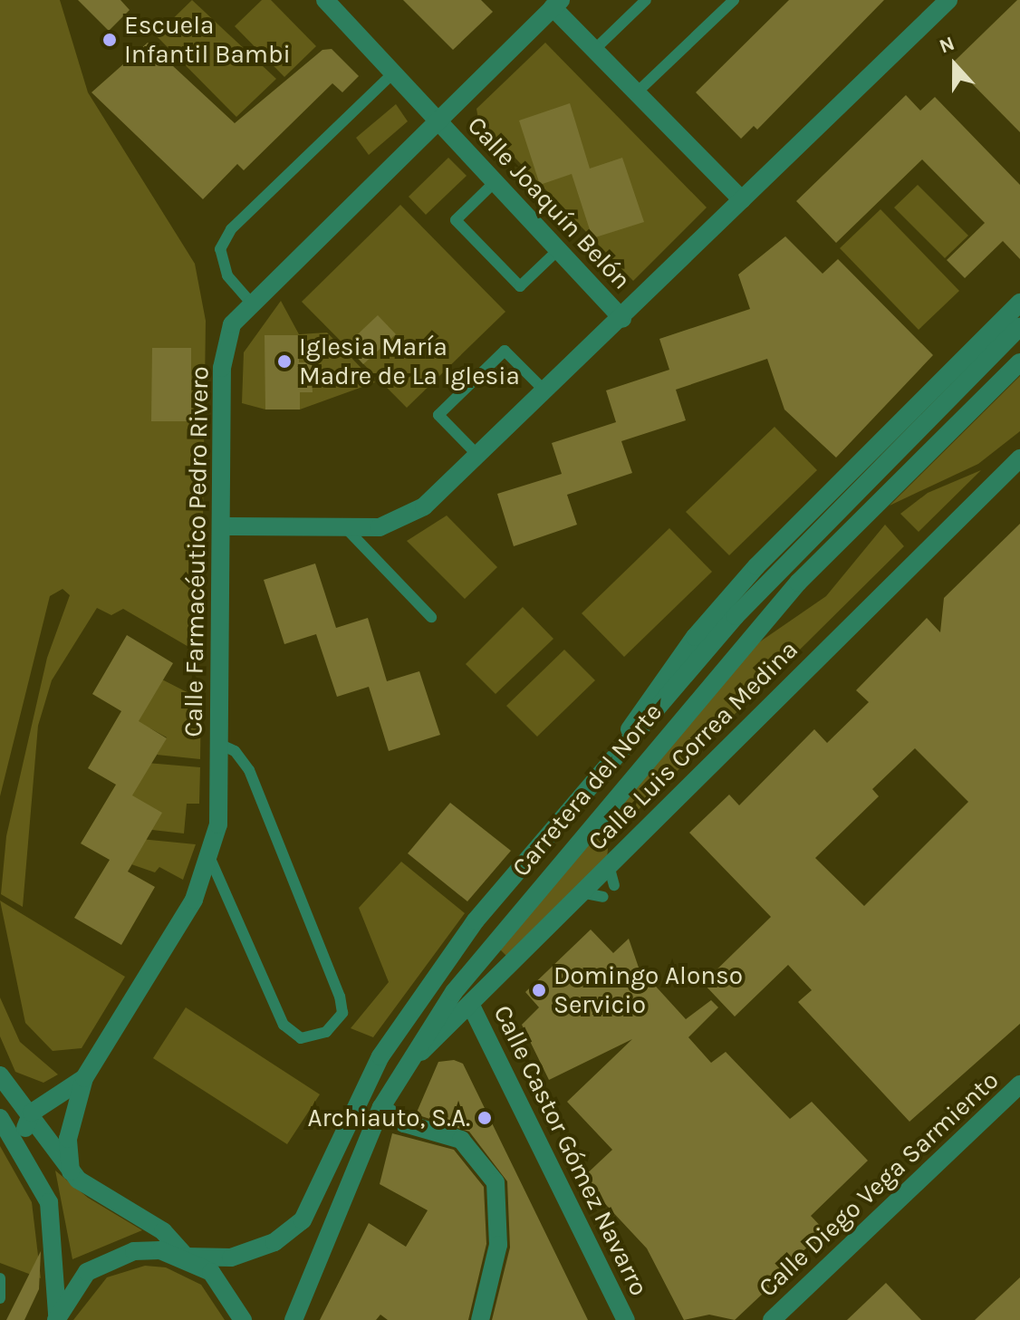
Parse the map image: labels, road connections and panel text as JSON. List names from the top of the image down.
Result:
{
  "streets": {
    "street": [
      "Calle Joaquín Belón",
      "Calle Farmacéutico Pedro Rivero",
      "Calle Luis Correa Medina",
      "Carretera del Norte",
      "Calle Castor Gómez Navarro",
      "Calle Diego Vega Sarmiento"
    ]
  },
  "crossings": [
    ["Calle Joaquín Belón", "Calle Farmacéutico Pedro Rivero"],
    ["Calle Luis Correa Medina", "Carretera del Norte"],
    ["Calle Luis Correa Medina", "Calle Castor Gómez Navarro"]
  ],
  "places": [
    "Escuela Infantil Bambi",
    "Iglesia María Madre de La Iglesia",
    "Domingo Alonso Servicio",
    "Archiauto, S.A."
  ],
  "north": "top"
}
